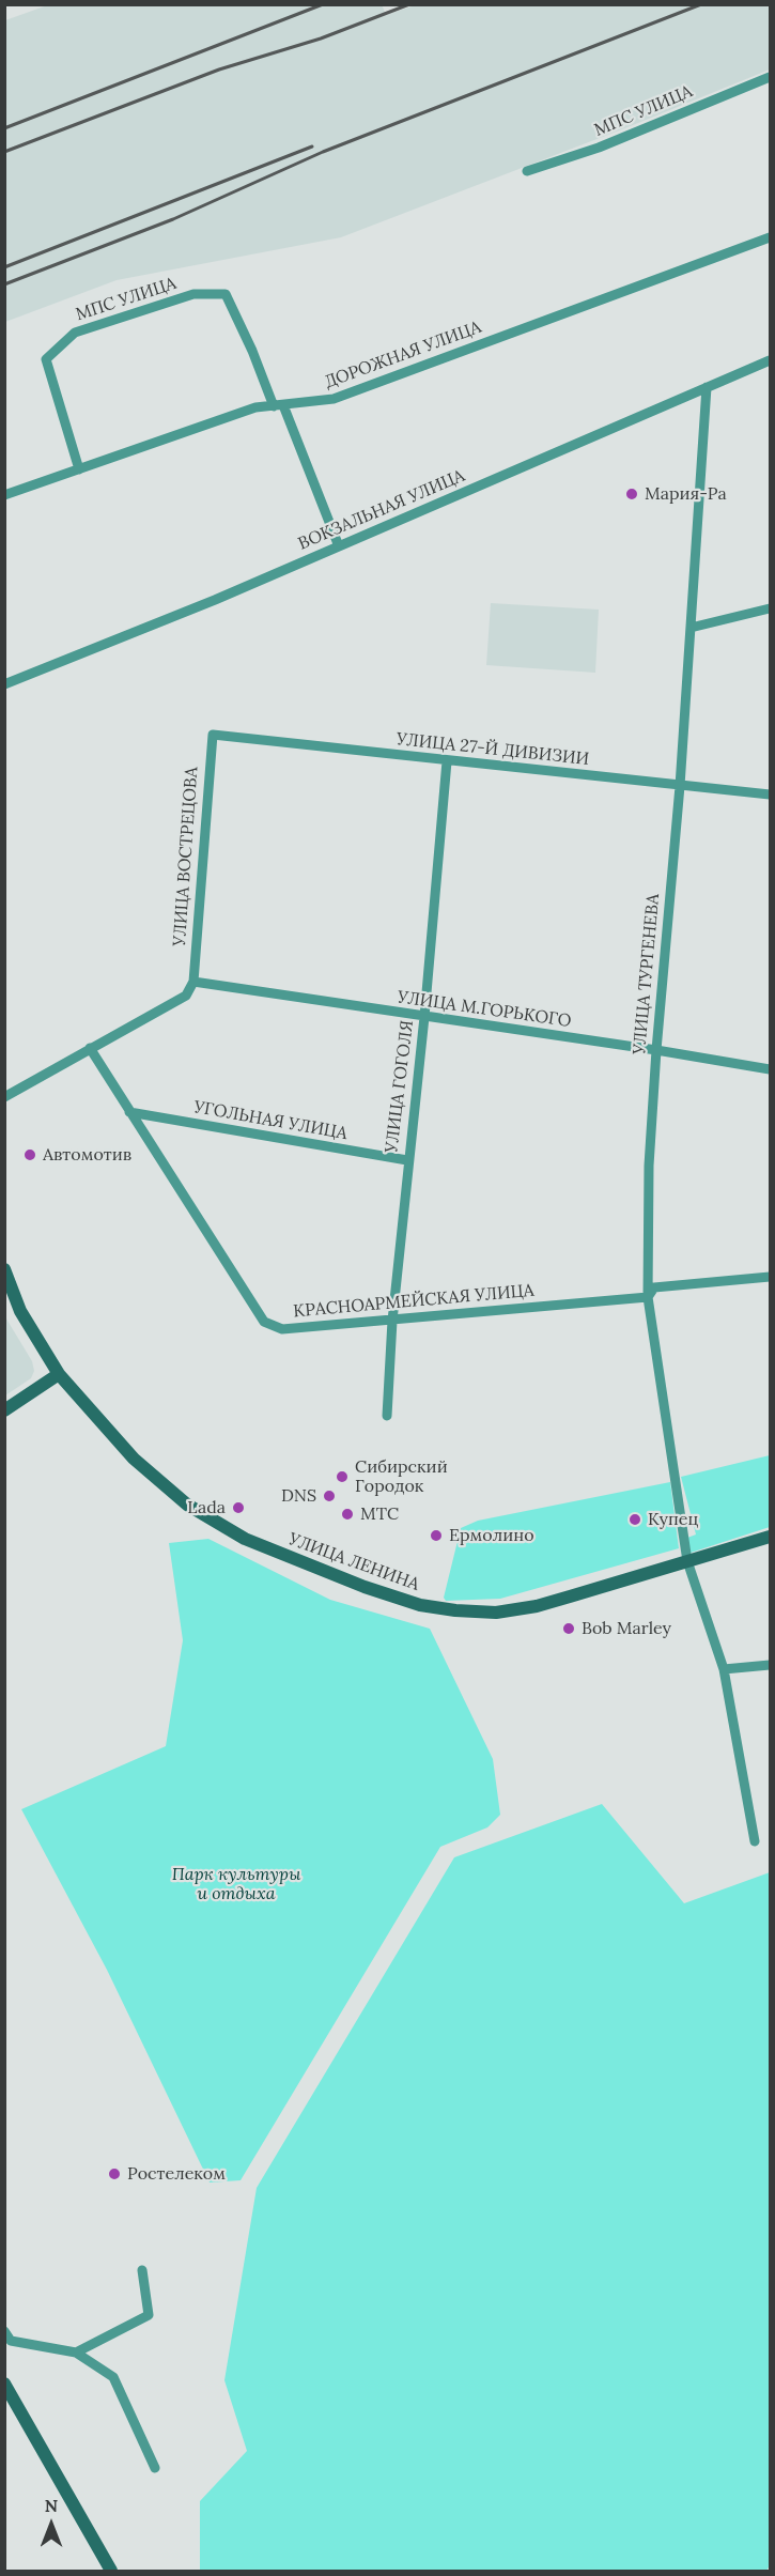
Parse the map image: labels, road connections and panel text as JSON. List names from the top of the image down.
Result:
{
  "streets": {
    "main road": ["УЛИЦА ЛЕНИНА"],
    "street": [
      "МПС УЛИЦА",
      "ДОРОЖНАЯ УЛИЦА",
      "ВОКЗАЛЬНАЯ УЛИЦА",
      "УЛИЦА 27-Й ДИВИЗИИ",
      "УЛИЦА ВОСТРЕЦОВА",
      "УЛИЦА ТУРГЕНЕВА",
      "УЛИЦА М.ГОРЬКОГО",
      "УЛИЦА ГОГОЛЯ",
      "УГОЛЬНАЯ УЛИЦА",
      "КРАСНОАРМЕЙСКАЯ УЛИЦА"
    ]
  },
  "crossings": [
    ["МПС УЛИЦА", "ДОРОЖНАЯ УЛИЦА"],
    ["ВОКЗАЛЬНАЯ УЛИЦА", "УЛИЦА ТУРГЕНЕВА"],
    ["УЛИЦА 27-Й ДИВИЗИИ", "УЛИЦА ВОСТРЕЦОВА"],
    ["УЛИЦА 27-Й ДИВИЗИИ", "УЛИЦА ТУРГЕНЕВА"],
    ["УЛИЦА 27-Й ДИВИЗИИ", "УЛИЦА ГОГОЛЯ"],
    ["УЛИЦА ВОСТРЕЦОВА", "УЛИЦА М.ГОРЬКОГО"],
    ["УЛИЦА ТУРГЕНЕВА", "УЛИЦА М.ГОРЬКОГО"],
    ["УЛИЦА ТУРГЕНЕВА", "КРАСНОАРМЕЙСКАЯ УЛИЦА"],
    ["УЛИЦА ТУРГЕНЕВА", "УЛИЦА ЛЕНИНА"],
    ["УЛИЦА М.ГОРЬКОГО", "УЛИЦА ГОГОЛЯ"],
    ["УЛИЦА ГОГОЛЯ", "УГОЛЬНАЯ УЛИЦА"],
    ["УЛИЦА ГОГОЛЯ", "КРАСНОАРМЕЙСКАЯ УЛИЦА"],
    ["УГОЛЬНАЯ УЛИЦА", "КРАСНОАРМЕЙСКАЯ УЛИЦА"]
  ],
  "parks": ["Парк культуры и отдыха"],
  "places": [
    "Мария-Ра",
    "Автомотив",
    "Сибирский Городок",
    "DNS",
    "Lada",
    "МТС",
    "Купец",
    "Ермолино",
    "Bob Marley",
    "Ростелеком"
  ],
  "north": "top"
}
